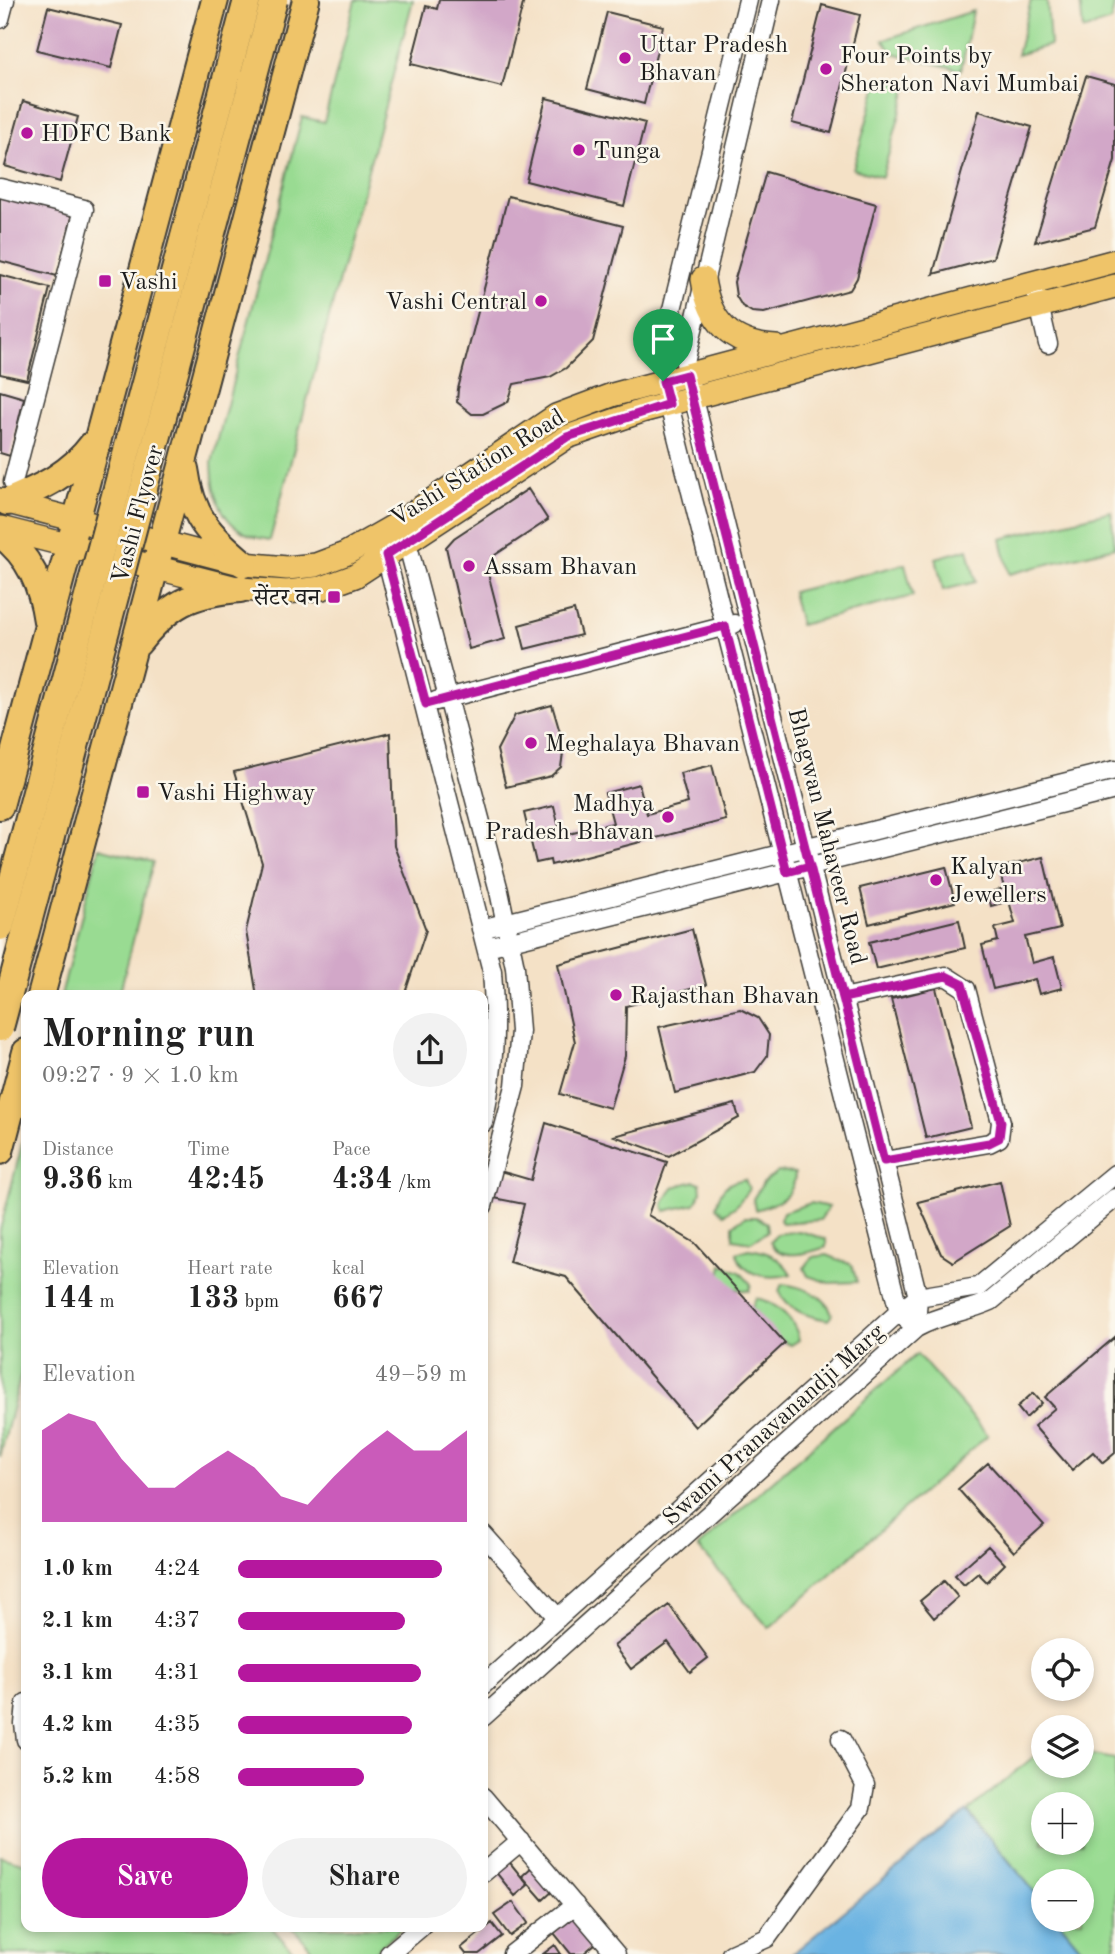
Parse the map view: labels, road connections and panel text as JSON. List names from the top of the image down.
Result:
{
  "streets": {
    "highway": ["Vashi Flyover"],
    "main road": ["Vashi Station Road"],
    "street": ["Bhagwan Mahaveer Road", "Swami Pranavanandji Marg"]
  },
  "crossings": [
    ["Vashi Station Road", "Bhagwan Mahaveer Road"],
    ["Bhagwan Mahaveer Road", "Swami Pranavanandji Marg"]
  ],
  "places": {
    "other": [
      "Uttar Pradesh Bhavan",
      "Four Points by Sheraton Navi Mumbai",
      "HDFC Bank",
      "Tunga",
      "Vashi Central",
      "Assam Bhavan",
      "Meghalaya Bhavan",
      "Madhya Pradesh Bhavan",
      "Kalyan Jewellers",
      "Rajasthan Bhavan"
    ],
    "transit": ["Vashi", "सेंटर वन", "Vashi Highway"]
  },
  "page": {
    "heading": ["Morning run", "09:27 · 9 × 1.0 km"],
    "stats": [
      ["Distance", "9.36 km"],
      ["Time", "42:45"],
      ["Pace", "4:34 /km"],
      ["Elevation", "144 m"],
      ["Heart rate", "133 bpm"],
      ["kcal", "667"]
    ],
    "chart": ["Elevation", "49–59 m"],
    "list": [
      {
        "name": "1.0 km",
        "note": "4:24"
      },
      {
        "name": "2.1 km",
        "note": "4:37"
      },
      {
        "name": "3.1 km",
        "note": "4:31"
      },
      {
        "name": "4.2 km",
        "note": "4:35"
      },
      {
        "name": "5.2 km",
        "note": "4:58"
      }
    ],
    "map_buttons": ["+", "−"],
    "buttons": ["Save", "Share"]
  }
}
